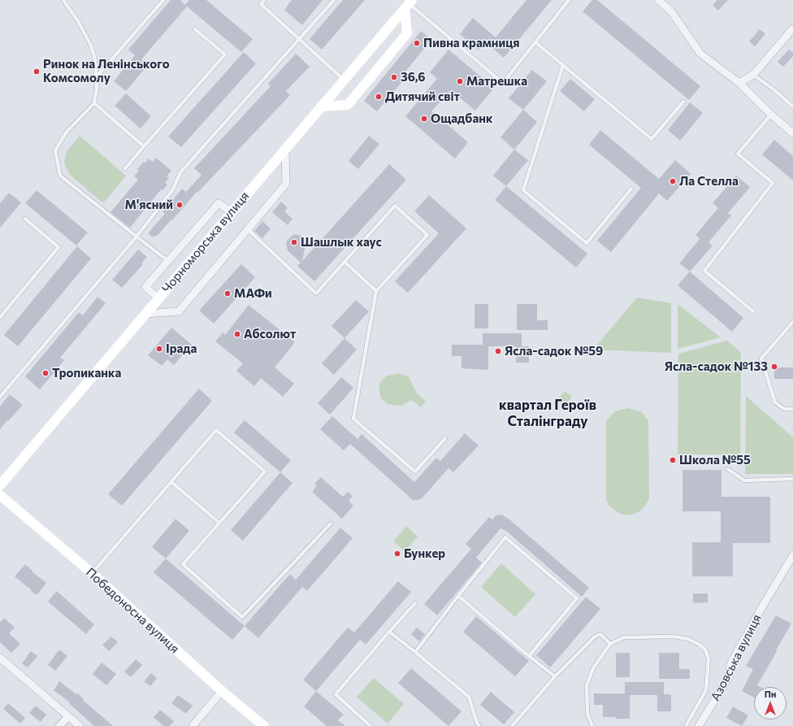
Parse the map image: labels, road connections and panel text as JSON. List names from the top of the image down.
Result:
{
  "streets": {
    "street": ["Чорноморська вулиця", "Победоносна вулиця", "Азовська вулиця"]
  },
  "districts": ["квартал Героїв Сталінграду"],
  "places": [
    "Пивна крамниця",
    "Ринок на Ленінського Комсомолу",
    "36,6",
    "Матрешка",
    "Дитячий світ",
    "Ощадбанк",
    "Ла Стелла",
    "М'ясний",
    "Шашлык хаус",
    "МАФи",
    "Абсолют",
    "Ірада",
    "Ясла-садок №59",
    "Ясла-садок №133",
    "Тропиканка",
    "Школа №55",
    "Бункер"
  ],
  "north": "top"
}
